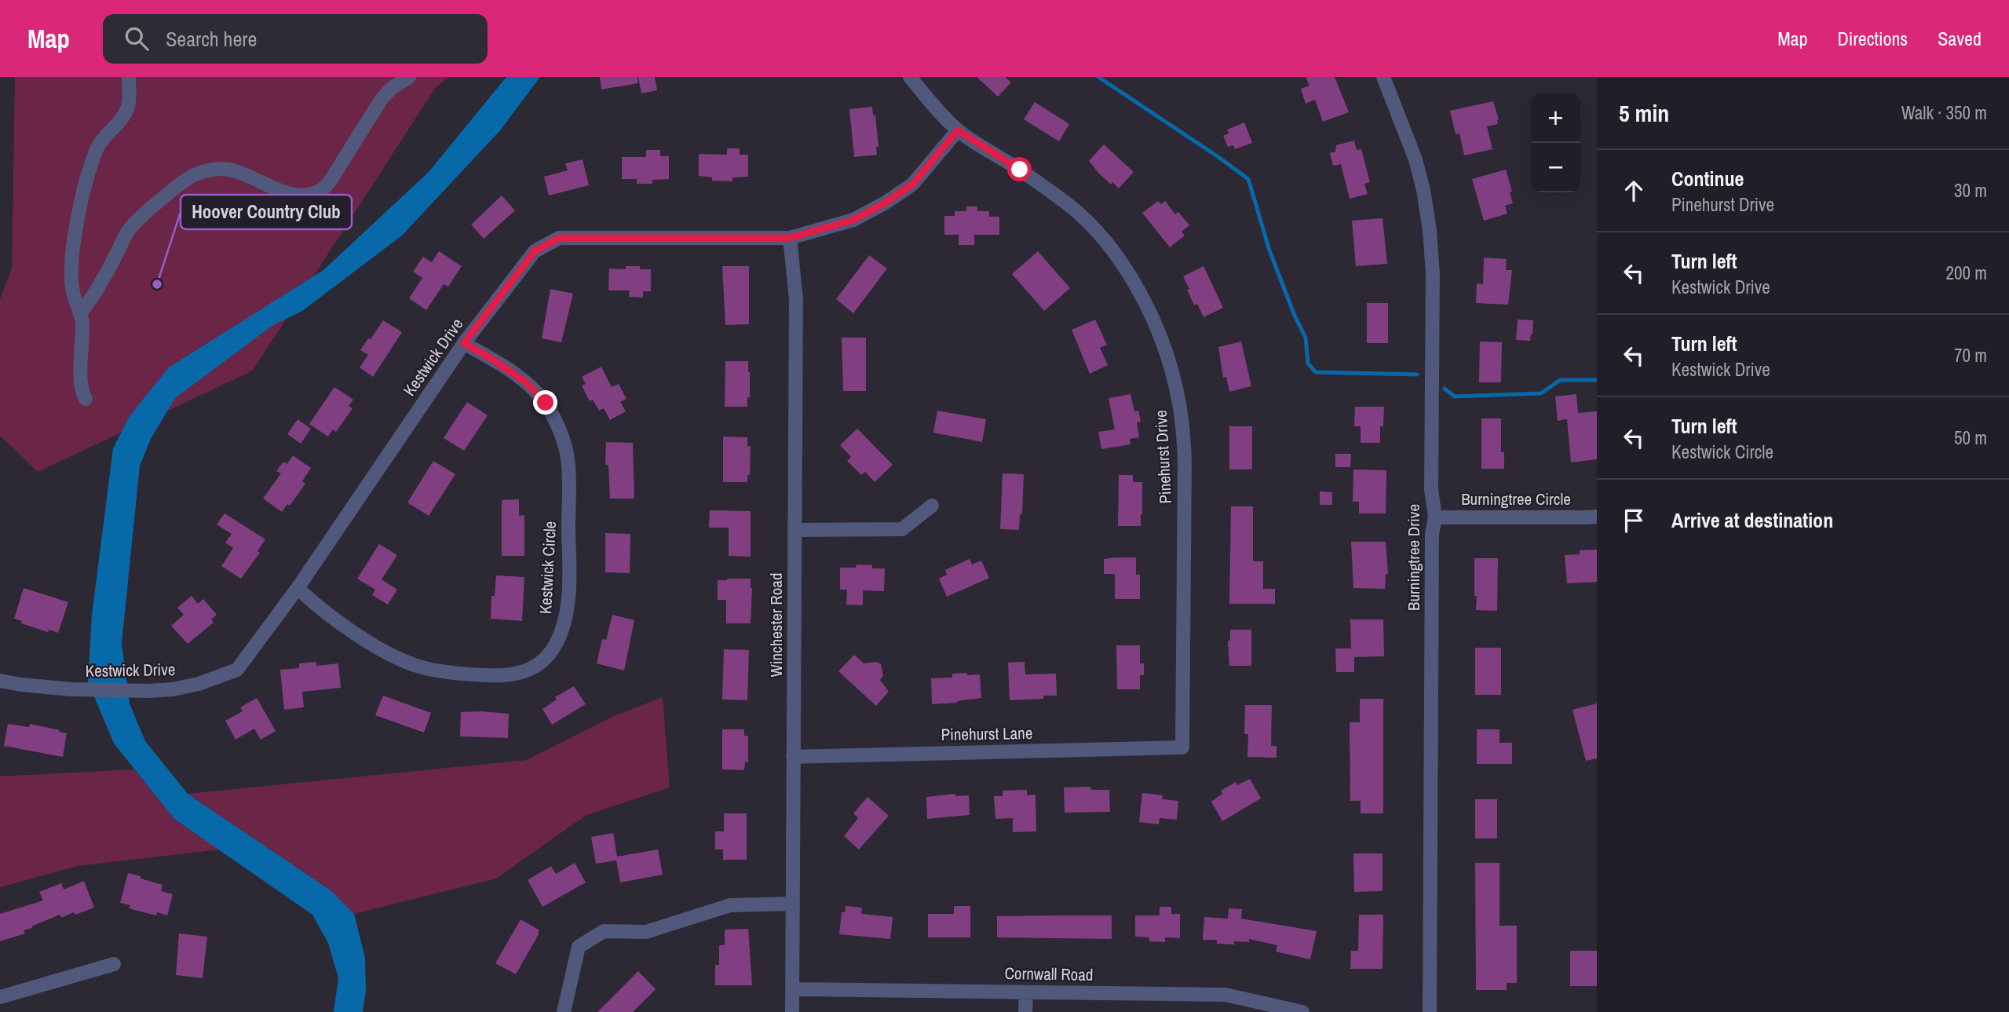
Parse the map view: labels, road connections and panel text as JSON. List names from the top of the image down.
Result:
{
  "streets": {
    "street": [
      "Kestwick Drive",
      "Pinehurst Drive",
      "Burningtree Circle",
      "Burningtree Drive",
      "Kestwick Circle",
      "Winchester Road",
      "Pinehurst Lane",
      "Cornwall Road"
    ]
  },
  "crossings": [
    ["Kestwick Drive", "Pinehurst Drive"],
    ["Kestwick Drive", "Kestwick Circle"],
    ["Kestwick Drive", "Winchester Road"],
    ["Pinehurst Drive", "Pinehurst Lane"],
    ["Burningtree Circle", "Burningtree Drive"],
    ["Winchester Road", "Pinehurst Lane"],
    ["Winchester Road", "Cornwall Road"]
  ],
  "places": ["Hoover Country Club"],
  "page": {
    "header": "Map",
    "search": "Search here",
    "nav": ["Map", "Directions", "Saved"],
    "heading": ["5 min", "Walk · 350 m"],
    "map_buttons": ["+", "−"],
    "list": [
      ["Continue", "Pinehurst Drive", "30 m"],
      ["Turn left", "Kestwick Drive", "200 m"],
      ["Turn left", "Kestwick Drive", "70 m"],
      ["Turn left", "Kestwick Circle", "50 m"],
      "Arrive at destination"
    ]
  }
}
